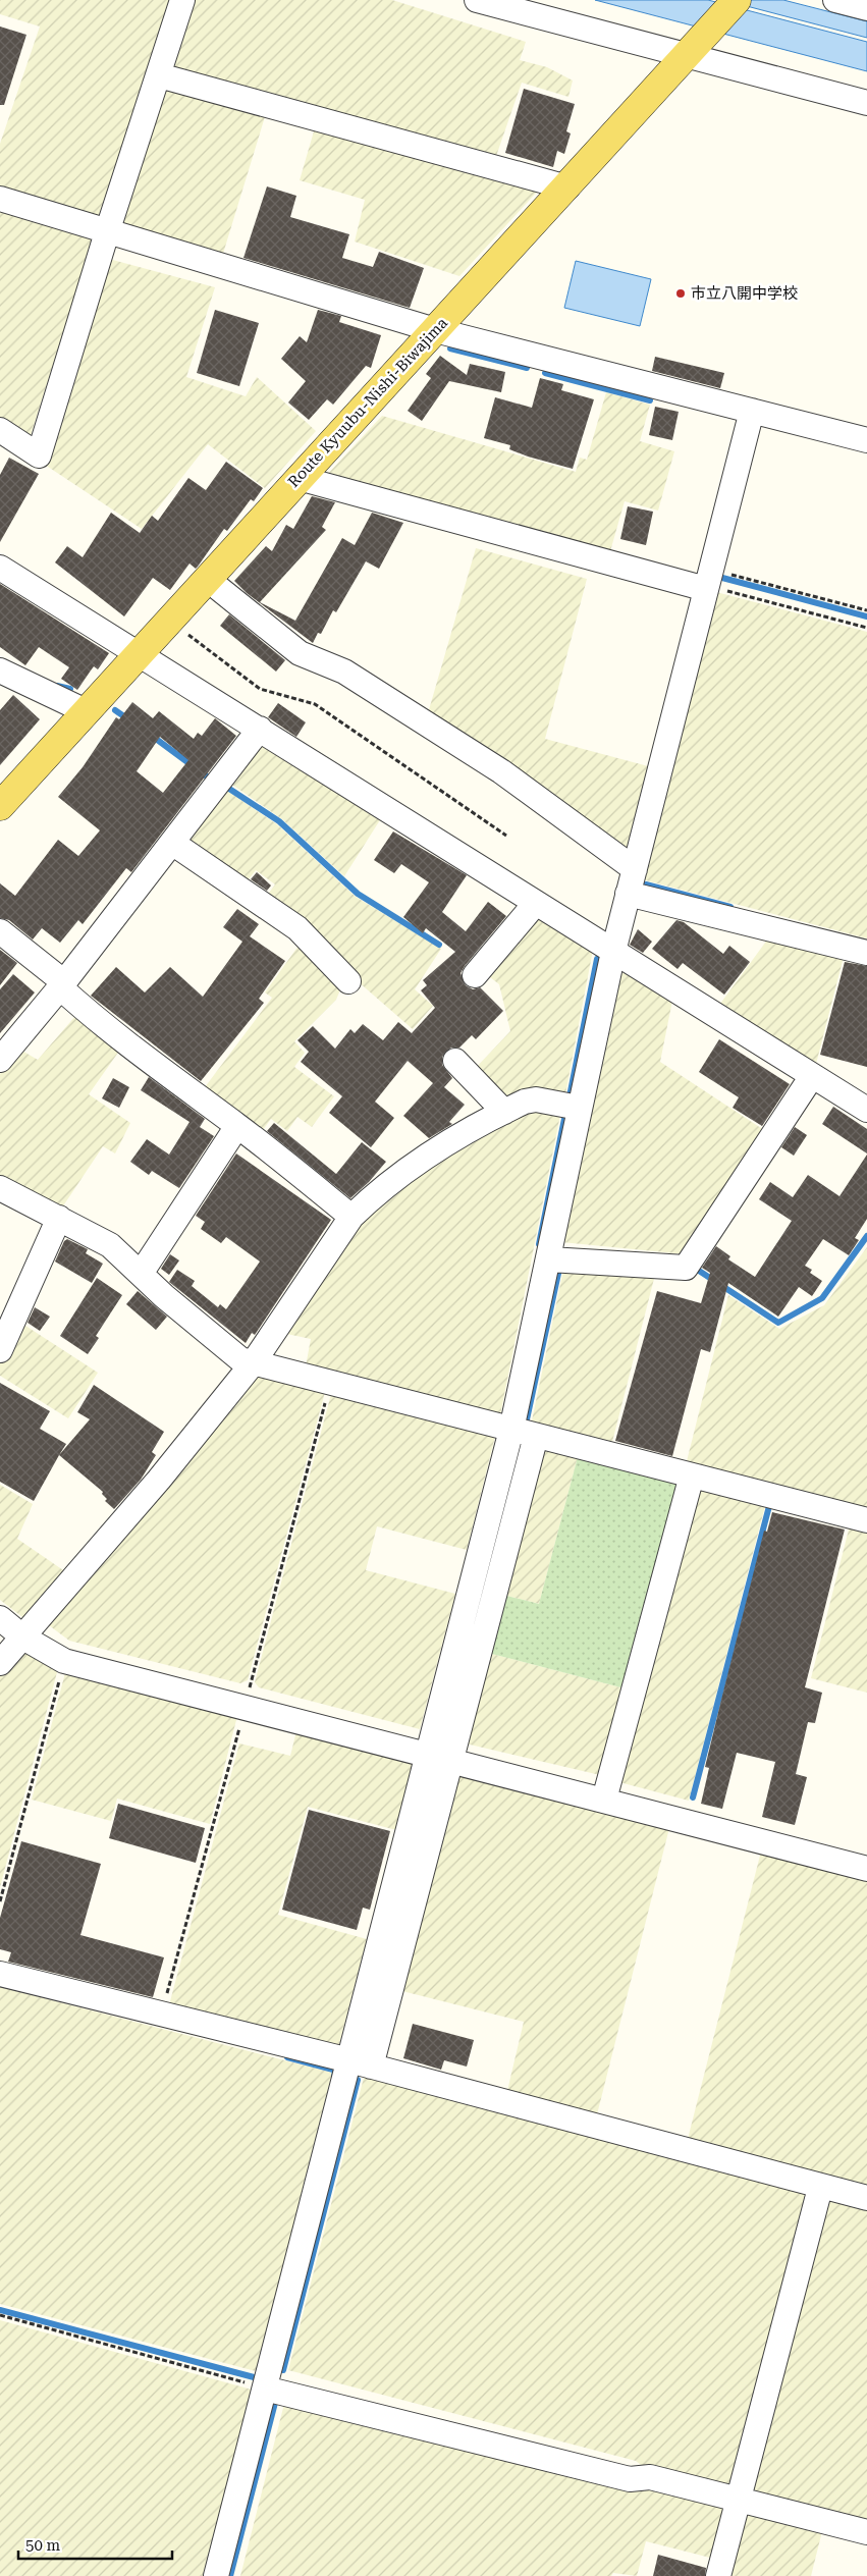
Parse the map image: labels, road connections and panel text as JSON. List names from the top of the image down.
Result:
{
  "streets": {
    "main road": ["Route Kyuubu-Nishi-Biwajima"]
  },
  "places": ["市立八開中学校"],
  "scale_bar": "50 m"
}
